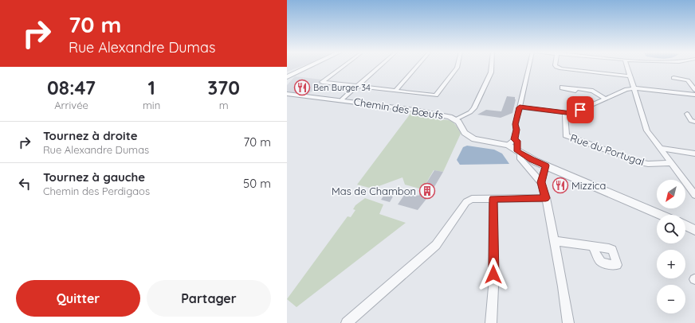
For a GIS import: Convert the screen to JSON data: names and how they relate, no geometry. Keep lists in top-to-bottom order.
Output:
{
  "streets": {
    "street": ["Chemin des Bœufs", "Rue du Portugal"]
  },
  "places": {
    "restaurant": ["Ben Burger 34", "Mizzica"],
    "building": ["Mas de Chambon"]
  },
  "north": "bottom left",
  "page": {
    "turn": ["70 m", "Rue Alexandre Dumas"],
    "eta": [
      "08:47",
      "Arrivée",
      "1",
      "min",
      "370",
      "m"
    ],
    "list": [
      {
        "name": "Tournez à droite",
        "note": "Rue Alexandre Dumas",
        "value": "70 m"
      },
      {
        "name": "Tournez à gauche",
        "note": "Chemin des Perdigaos",
        "value": "50 m"
      }
    ],
    "map_buttons": ["+", "−"],
    "buttons": ["Quitter", "Partager"]
  }
}
